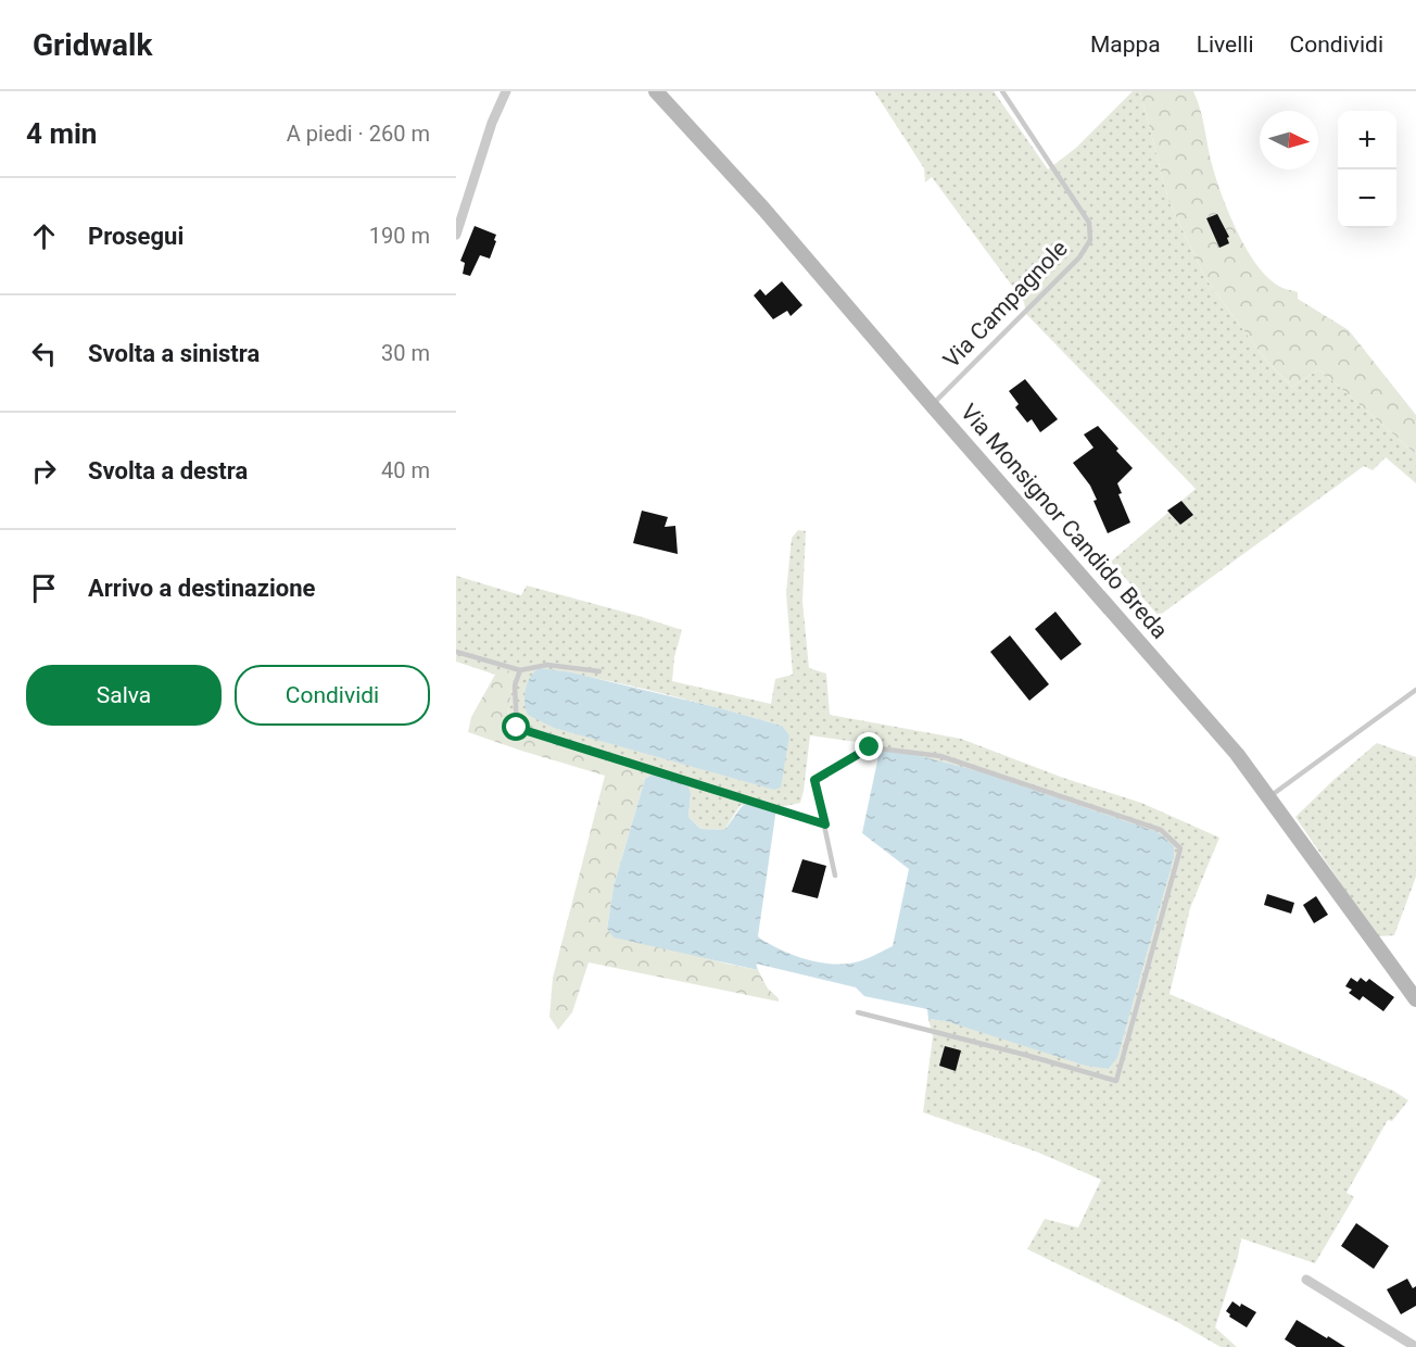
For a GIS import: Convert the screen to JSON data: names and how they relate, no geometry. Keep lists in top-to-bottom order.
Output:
{
  "streets": {
    "main road": ["Via Monsignor Candido Breda"],
    "lane": ["Via Campagnole"]
  },
  "crossings": [
    ["Via Campagnole", "Via Monsignor Candido Breda"]
  ],
  "north": "right",
  "page": {
    "header": "Gridwalk",
    "nav": ["Mappa", "Livelli", "Condividi"],
    "heading": ["4 min", "A piedi · 260 m"],
    "map_buttons": ["+", "−"],
    "list": [
      ["Prosegui", "190 m"],
      ["Svolta a sinistra", "30 m"],
      ["Svolta a destra", "40 m"],
      "Arrivo a destinazione"
    ],
    "buttons": ["Salva", "Condividi"]
  }
}
